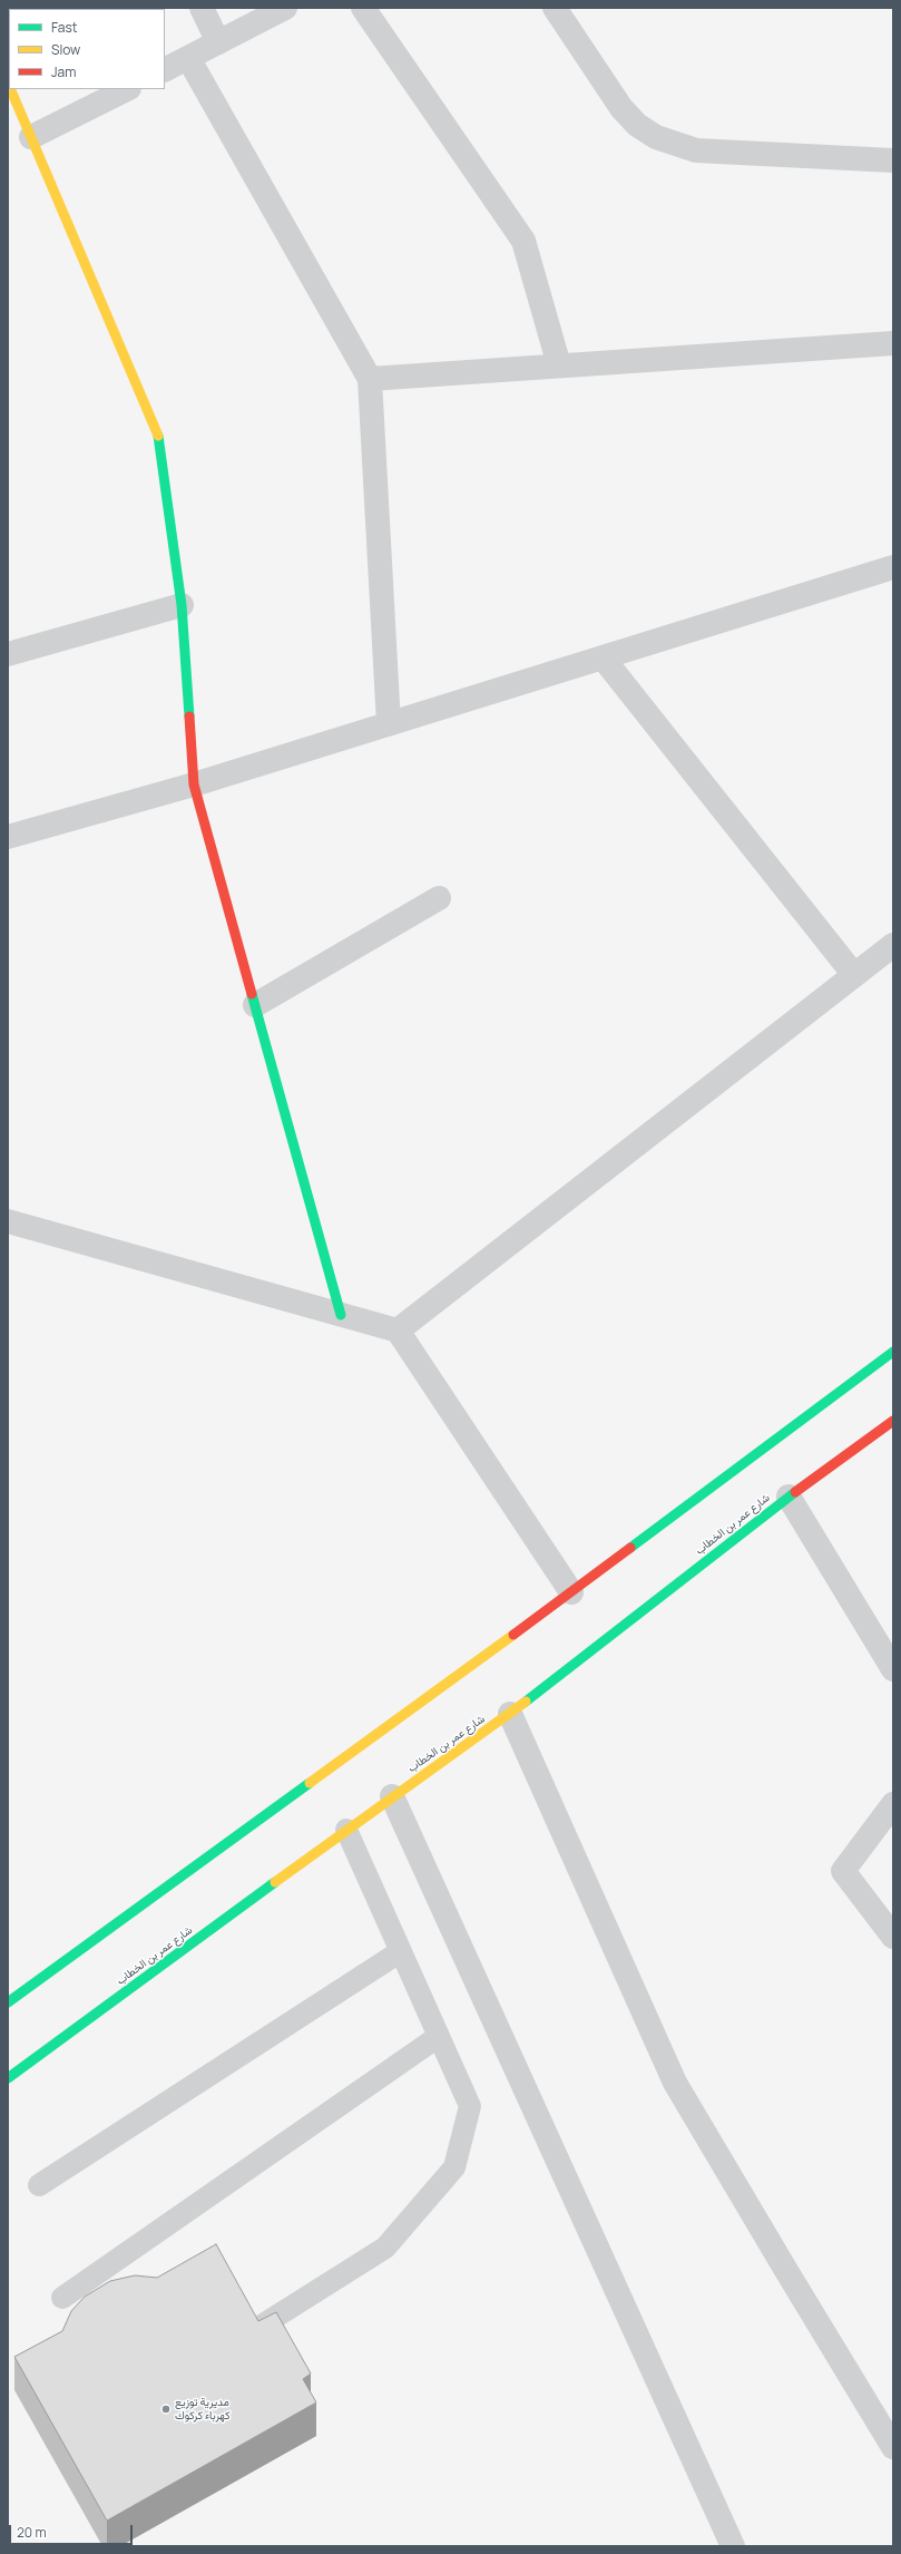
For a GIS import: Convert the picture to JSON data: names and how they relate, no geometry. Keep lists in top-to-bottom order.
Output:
{
  "streets": {
    "main road": ["شارع عمر بن الخطاب"]
  },
  "places": ["مديرية توزيع كهرباء كركوك"],
  "legend": ["Fast", "Slow", "Jam"],
  "scale_bar": "20 m"
}
